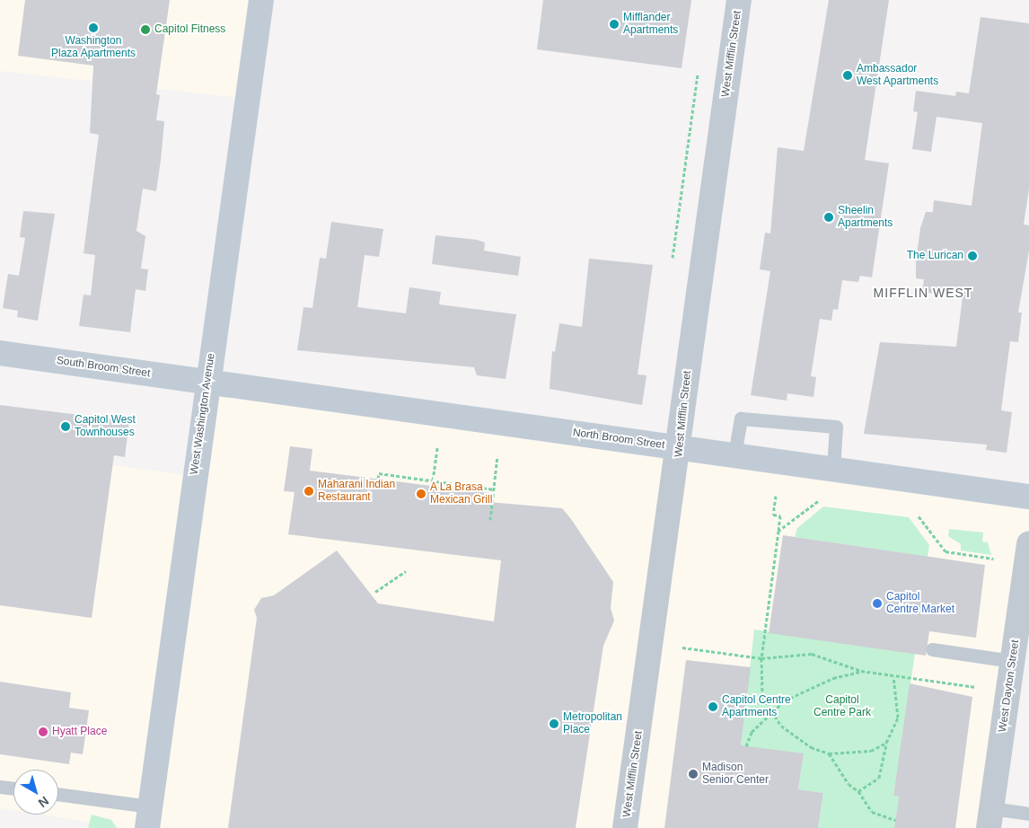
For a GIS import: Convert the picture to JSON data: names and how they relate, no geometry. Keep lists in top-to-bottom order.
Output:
{
  "streets": {
    "street": [
      "West Mifflin Street",
      "South Broom Street",
      "West Washington Avenue",
      "North Broom Street",
      "West Dayton Street"
    ]
  },
  "crossings": [
    ["West Mifflin Street", "North Broom Street"],
    ["South Broom Street", "West Washington Avenue"],
    ["South Broom Street", "North Broom Street"],
    ["West Washington Avenue", "North Broom Street"]
  ],
  "districts": ["MIFFLIN WEST"],
  "parks": ["Capitol Centre Park"],
  "places": [
    "Mifflander Apartments",
    "Washington Plaza Apartments",
    "Capitol Fitness",
    "Ambassador West Apartments",
    "Sheelin Apartments",
    "The Lurican",
    "Capitol West Townhouses",
    "Maharani Indian Restaurant",
    "A La Brasa Mexican Grill",
    "Capitol Centre Market",
    "Capitol Centre Apartments",
    "Metropolitan Place",
    "Hyatt Place",
    "Madison Senior Center"
  ],
  "north": "bottom right"
}
